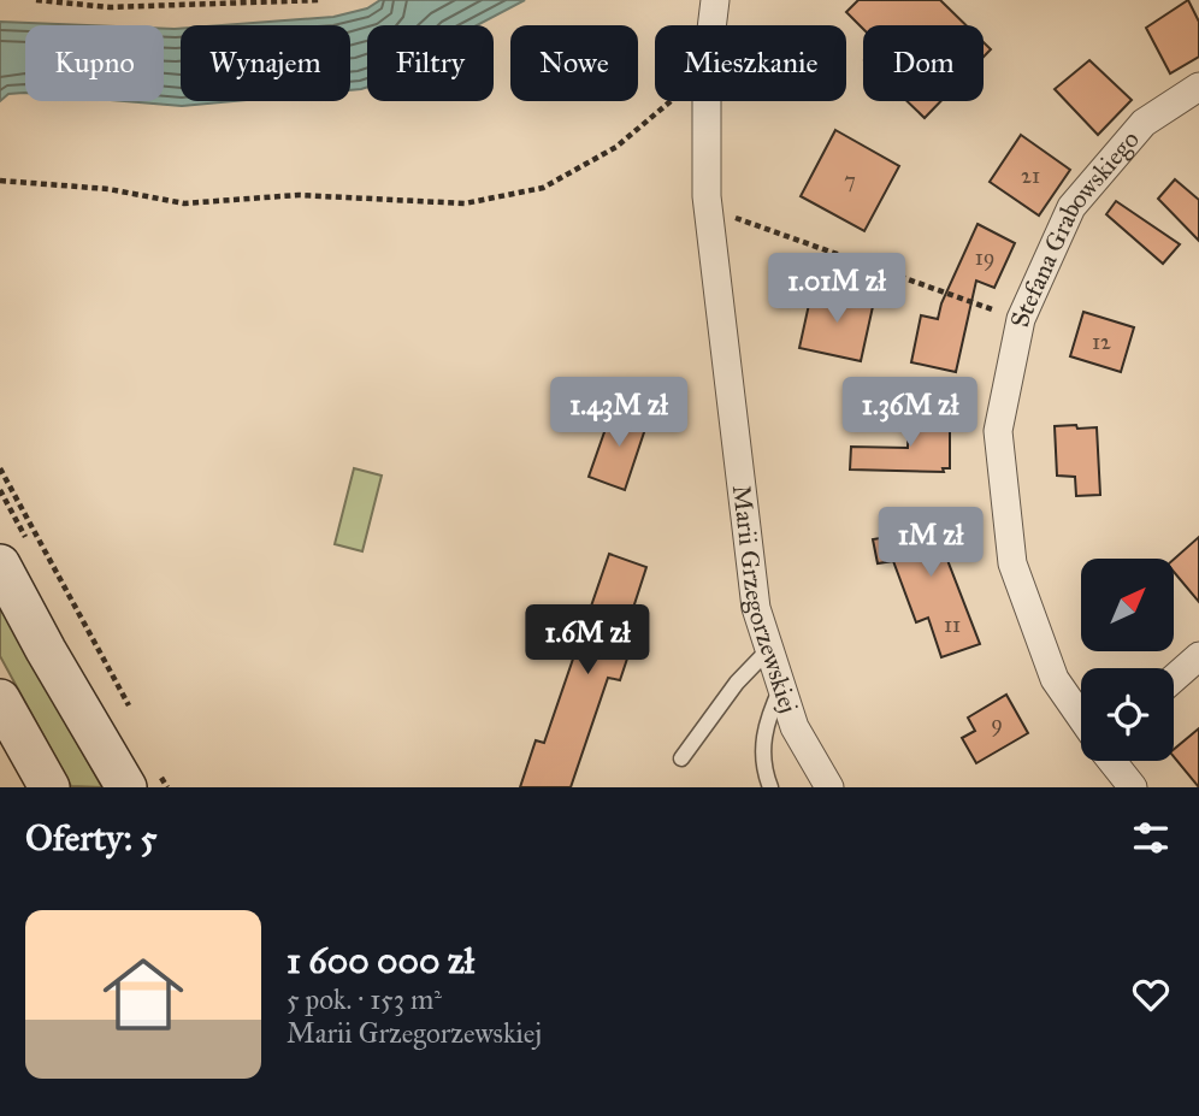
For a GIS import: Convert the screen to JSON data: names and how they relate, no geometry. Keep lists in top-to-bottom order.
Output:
{
  "streets": {
    "street": ["Stefana Grabowskiego", "Marii Grzegorzewskiej"]
  },
  "house_numbers": [
    "21",
    "7",
    "19",
    "12",
    "11",
    "9"
  ],
  "north": "top right",
  "page": {
    "chip": [
      "Kupno",
      "Wynajem",
      "Filtry",
      "Nowe",
      "Mieszkanie",
      "Dom"
    ],
    "price": [
      "1.01M zł",
      "1.43M zł",
      "1.36M zł",
      "1M zł",
      "1.6M zł"
    ],
    "heading": "Oferty: 5",
    "list": [
      {
        "name": "1 600 000 zł",
        "note": "5 pok. · 153 m² · Marii Grzegorzewskiej"
      }
    ]
  }
}
